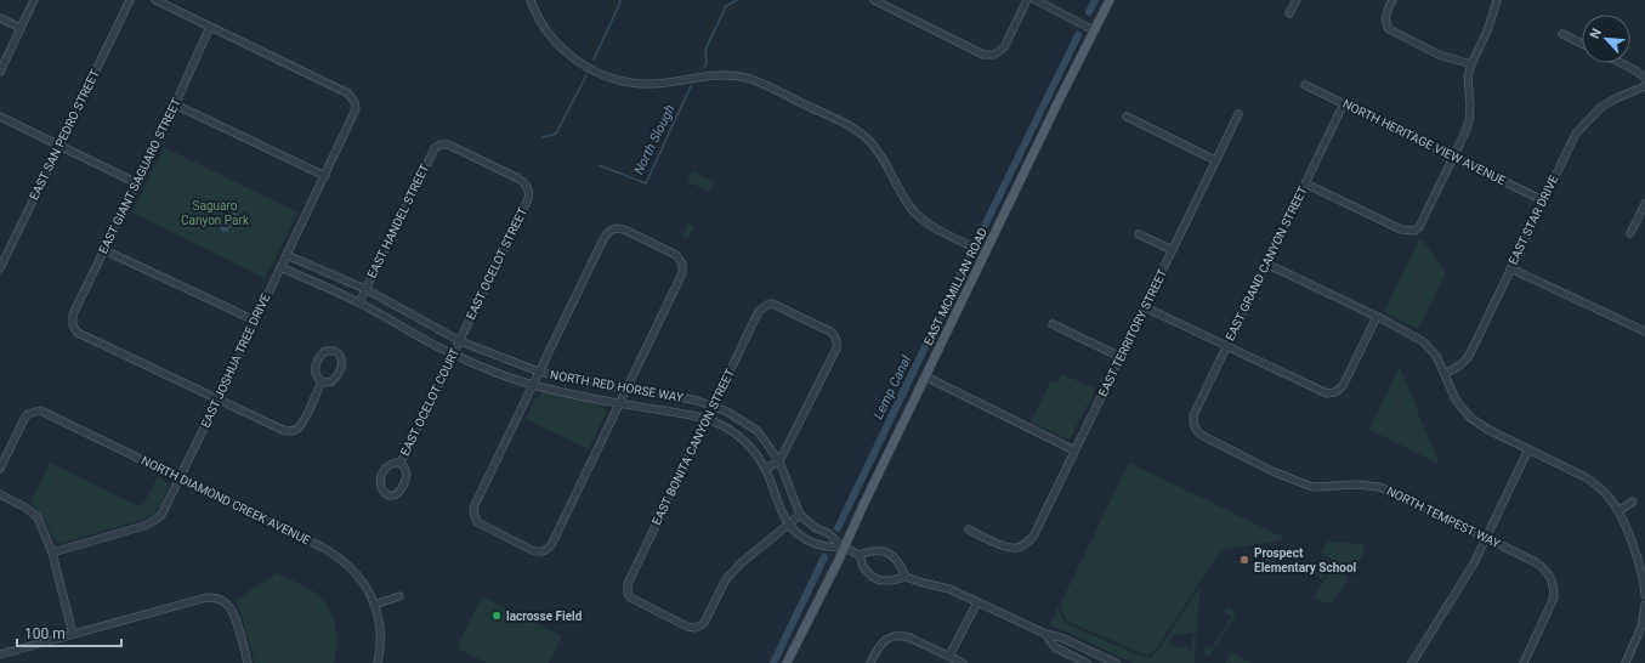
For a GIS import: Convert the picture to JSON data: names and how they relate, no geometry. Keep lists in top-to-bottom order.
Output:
{
  "streets": {
    "main road": ["EAST MCMILLAN ROAD"],
    "street": [
      "EAST SAN PEDRO STREET",
      "NORTH HERITAGE VIEW AVENUE",
      "EAST GIANT SAGUARO STREET",
      "EAST STAR DRIVE",
      "EAST HANDEL STREET",
      "EAST OCELOT STREET",
      "EAST GRAND CANYON STREET",
      "EAST TERRITORY STREET",
      "EAST JOSHUA TREE DRIVE",
      "NORTH RED HORSE WAY",
      "EAST OCELOT COURT",
      "EAST BONITA CANYON STREET",
      "NORTH DIAMOND CREEK AVENUE",
      "NORTH TEMPEST WAY"
    ]
  },
  "crossings": [
    ["NORTH HERITAGE VIEW AVENUE", "EAST STAR DRIVE"],
    ["NORTH HERITAGE VIEW AVENUE", "EAST GRAND CANYON STREET"],
    ["EAST GIANT SAGUARO STREET", "EAST JOSHUA TREE DRIVE"],
    ["EAST HANDEL STREET", "EAST OCELOT STREET"],
    ["EAST HANDEL STREET", "NORTH RED HORSE WAY"],
    ["EAST OCELOT STREET", "NORTH RED HORSE WAY"],
    ["EAST OCELOT STREET", "EAST OCELOT COURT"],
    ["EAST GRAND CANYON STREET", "NORTH TEMPEST WAY"],
    ["EAST MCMILLAN ROAD", "NORTH RED HORSE WAY"],
    ["EAST JOSHUA TREE DRIVE", "NORTH RED HORSE WAY"],
    ["EAST JOSHUA TREE DRIVE", "NORTH DIAMOND CREEK AVENUE"],
    ["NORTH RED HORSE WAY", "EAST OCELOT COURT"],
    ["NORTH RED HORSE WAY", "EAST BONITA CANYON STREET"]
  ],
  "water": ["North Slough", "Lemp Canal"],
  "parks": ["Saguaro Canyon Park"],
  "places": ["Prospect Elementary School", "lacrosse Field"],
  "scale_bar": "100 m",
  "north": "top left"
}
